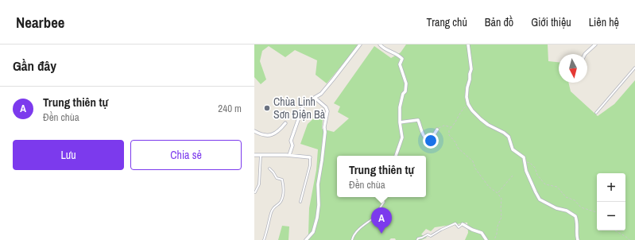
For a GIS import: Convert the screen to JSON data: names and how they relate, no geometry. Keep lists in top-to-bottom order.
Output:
{
  "places": ["Chùa Linh Sơn Điện Bà"],
  "north": "bottom",
  "page": {
    "header": "Nearbee",
    "nav": [
      "Trang chủ",
      "Bản đồ",
      "Giới thiệu",
      "Liên hệ"
    ],
    "heading": "Gần đây",
    "list": [
      {
        "mark": "A",
        "name": "Trung thiên tự",
        "note": "Đền chùa",
        "value": "240 m"
      }
    ],
    "buttons": ["Lưu", "Chia sẻ"],
    "popup": ["Trung thiên tự", "Đền chùa"],
    "map_buttons": ["+", "−"],
    "pins": "A"
  }
}
